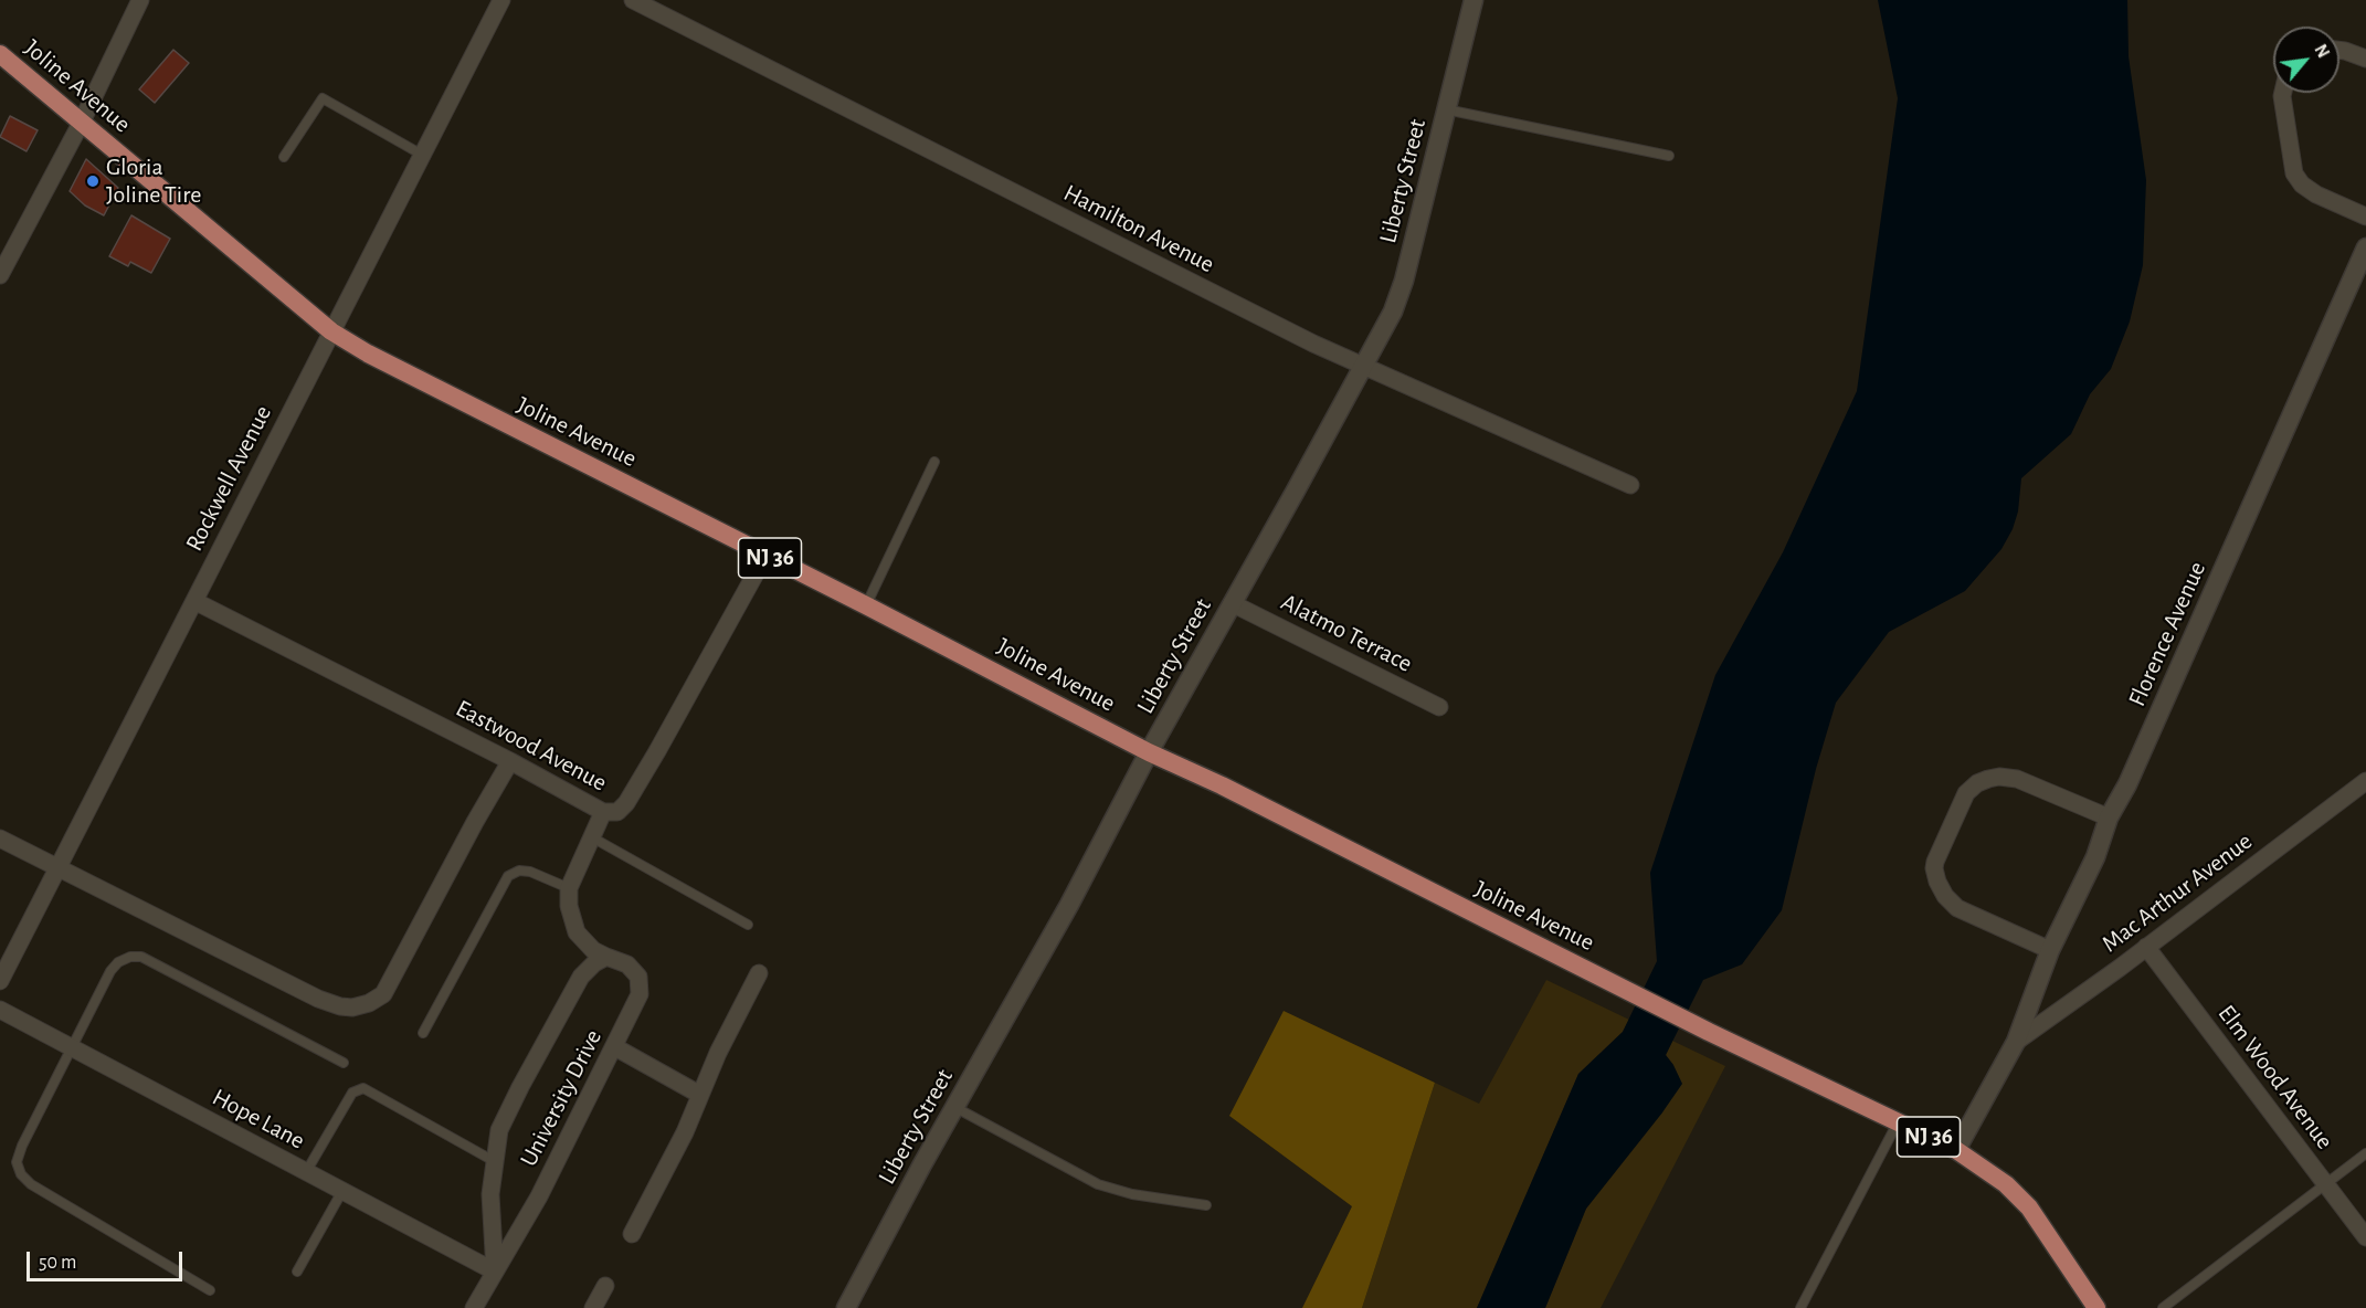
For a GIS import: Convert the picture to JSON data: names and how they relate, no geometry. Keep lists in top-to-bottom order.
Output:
{
  "streets": {
    "main road": ["Joline Avenue", "NJ 36"],
    "street": [
      "Liberty Street",
      "Hamilton Avenue",
      "Rockwell Avenue",
      "Alatmo Terrace",
      "Florence Avenue",
      "Eastwood Avenue",
      "Mac Arthur Avenue",
      "Elm Wood Avenue",
      "University Drive",
      "Hope Lane"
    ]
  },
  "crossings": [
    ["Joline Avenue", "Liberty Street"],
    ["Joline Avenue", "Rockwell Avenue"],
    ["Joline Avenue", "Florence Avenue"],
    ["Joline Avenue", "Eastwood Avenue"],
    ["Liberty Street", "Hamilton Avenue"],
    ["Liberty Street", "Alatmo Terrace"],
    ["Rockwell Avenue", "Eastwood Avenue"],
    ["Florence Avenue", "Mac Arthur Avenue"],
    ["Mac Arthur Avenue", "Elm Wood Avenue"],
    ["University Drive", "Hope Lane"]
  ],
  "places": ["Gloria Joline Tire"],
  "scale_bar": "50 m",
  "north": "top right"
}
